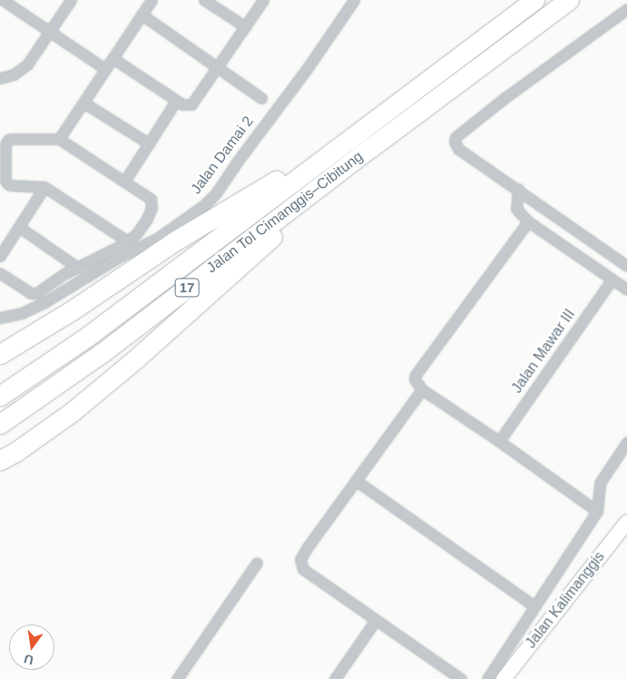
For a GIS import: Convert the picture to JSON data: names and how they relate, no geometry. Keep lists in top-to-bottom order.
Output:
{
  "streets": {
    "highway": ["Jalan Tol Cimanggis–Cibitung", "17"],
    "main road": ["Jalan Kalimanggis"],
    "street": ["Jalan Damai 2", "Jalan Mawar III"]
  },
  "north": "bottom"
}
